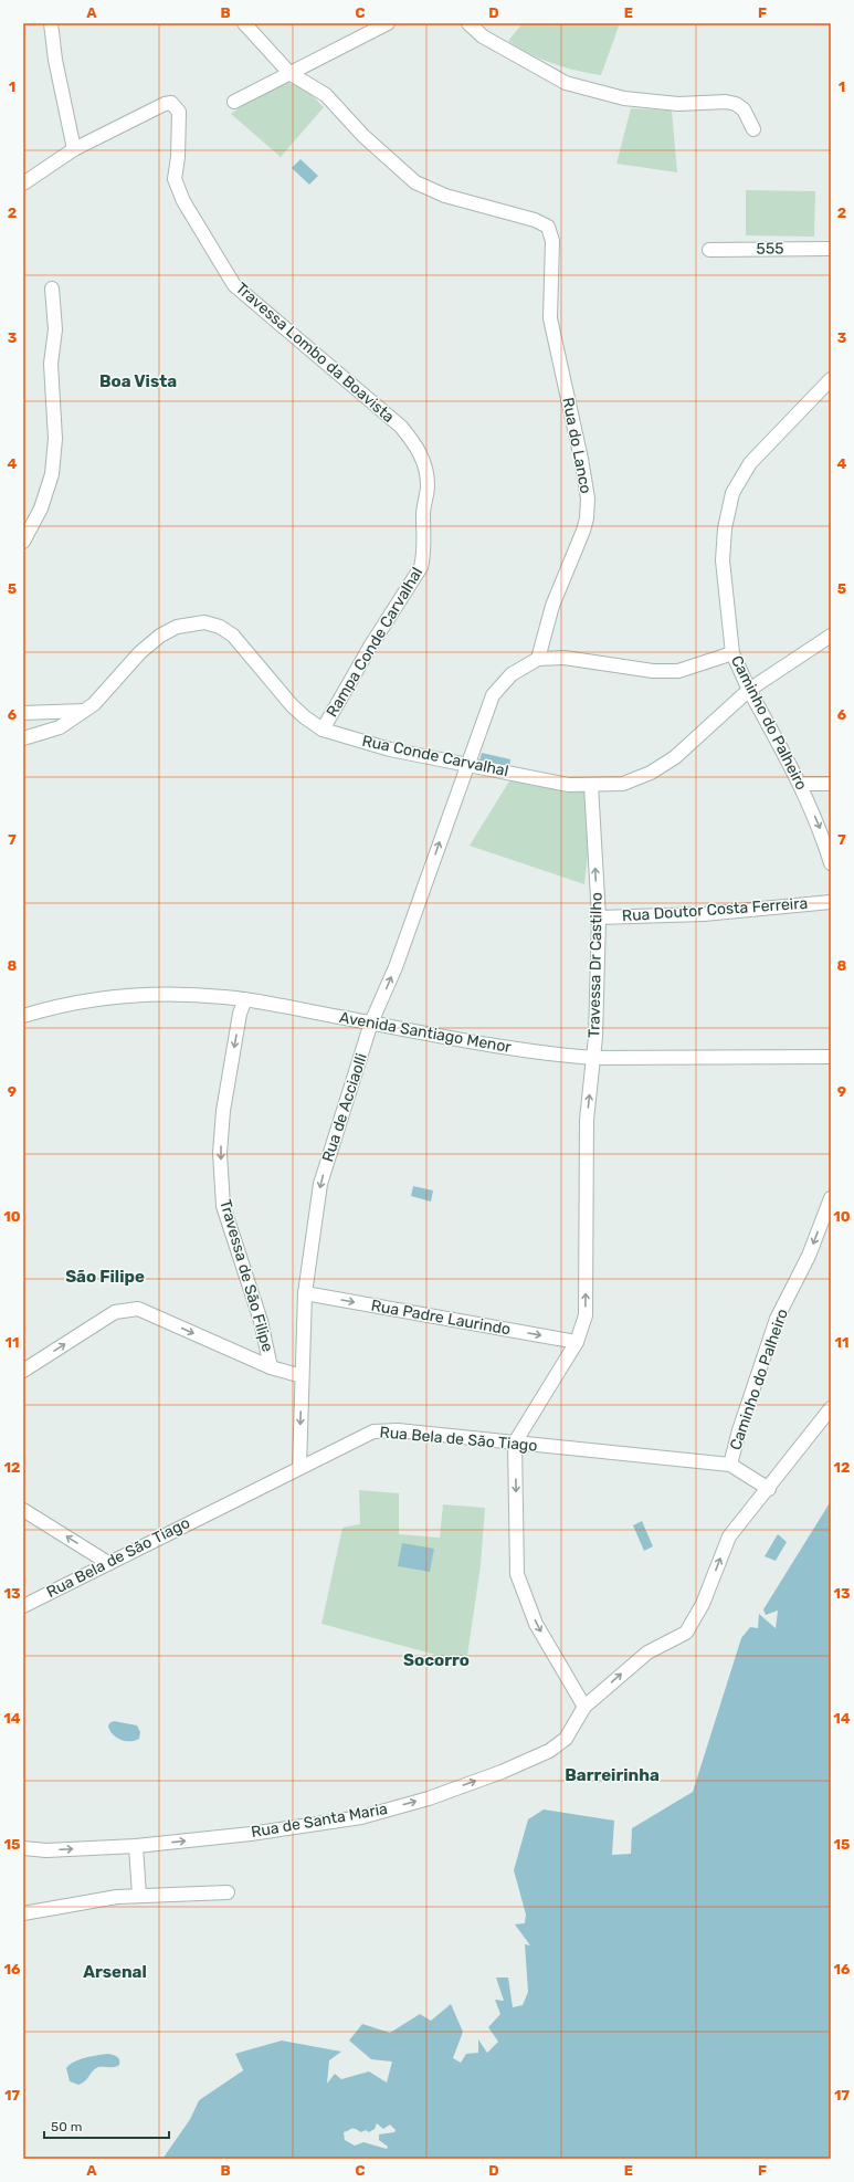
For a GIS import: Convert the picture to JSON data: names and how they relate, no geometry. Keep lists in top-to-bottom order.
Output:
{
  "streets": {
    "street": [
      "555",
      "Travessa Lombo da Boavista",
      "Rua do Lanco",
      "Rampa Conde Carvalhal",
      "Caminho do Palheiro",
      "Rua Conde Carvalhal",
      "Rua Doutor Costa Ferreira",
      "Travessa Dr Castilho",
      "Avenida Santiago Menor",
      "Rua de Acciaolli",
      "Travessa de São Filipe",
      "Rua Padre Laurindo",
      "Rua Bela de São Tiago",
      "Rua de Santa Maria"
    ]
  },
  "crossings": [
    ["Travessa Lombo da Boavista", "Rampa Conde Carvalhal"],
    ["Rua do Lanco", "Rua de Acciaolli"],
    ["Rampa Conde Carvalhal", "Rua Conde Carvalhal"],
    ["Caminho do Palheiro", "Rua Conde Carvalhal"],
    ["Caminho do Palheiro", "Rua Bela de São Tiago"],
    ["Rua Conde Carvalhal", "Travessa Dr Castilho"],
    ["Rua Conde Carvalhal", "Rua de Acciaolli"],
    ["Rua Doutor Costa Ferreira", "Travessa Dr Castilho"],
    ["Travessa Dr Castilho", "Avenida Santiago Menor"],
    ["Travessa Dr Castilho", "Rua Padre Laurindo"],
    ["Travessa Dr Castilho", "Rua Bela de São Tiago"],
    ["Avenida Santiago Menor", "Rua de Acciaolli"],
    ["Avenida Santiago Menor", "Travessa de São Filipe"],
    ["Rua de Acciaolli", "Rua Padre Laurindo"],
    ["Rua de Acciaolli", "Rua Bela de São Tiago"],
    ["Rua Bela de São Tiago", "Rua de Santa Maria"]
  ],
  "one_way": [
    "Caminho do Palheiro",
    "Travessa Dr Castilho",
    "Travessa de São Filipe",
    "Rua Padre Laurindo",
    "Rua de Santa Maria"
  ],
  "districts": [
    "Boa Vista",
    "São Filipe",
    "Socorro",
    "Barreirinha",
    "Arsenal"
  ],
  "scale_bar": "50 m",
  "grid": {
    "columns": [
      "A",
      "B",
      "C",
      "D",
      "E",
      "F"
    ],
    "rows": [
      "1",
      "2",
      "3",
      "4",
      "5",
      "6",
      "7",
      "8",
      "9",
      "10",
      "11",
      "12",
      "13",
      "14",
      "15",
      "16",
      "17"
    ]
  }
}
